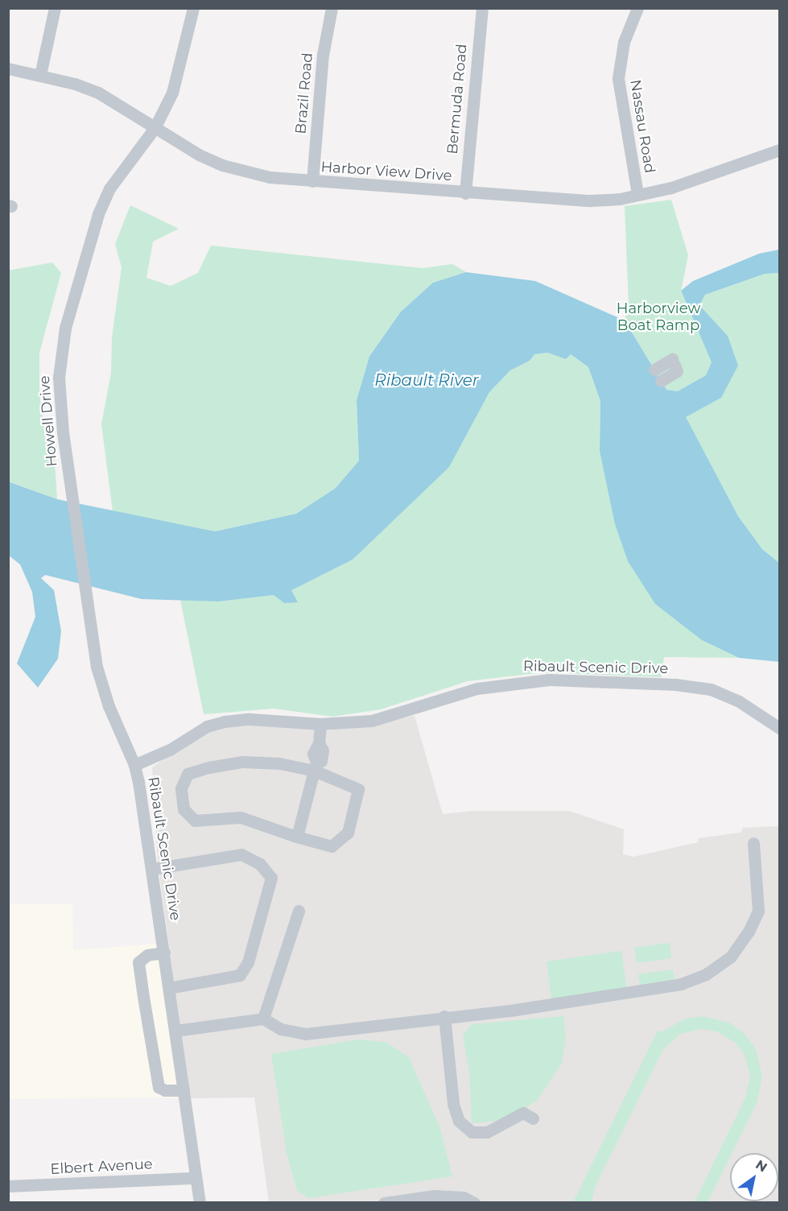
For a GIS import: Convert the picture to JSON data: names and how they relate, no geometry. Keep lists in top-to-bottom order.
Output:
{
  "streets": {
    "street": [
      "Brazil Road",
      "Bermuda Road",
      "Nassau Road",
      "Harbor View Drive",
      "Howell Drive",
      "Ribault Scenic Drive",
      "Elbert Avenue"
    ]
  },
  "crossings": [
    ["Brazil Road", "Harbor View Drive"],
    ["Bermuda Road", "Harbor View Drive"],
    ["Nassau Road", "Harbor View Drive"],
    ["Harbor View Drive", "Howell Drive"],
    ["Howell Drive", "Ribault Scenic Drive"],
    ["Ribault Scenic Drive", "Elbert Avenue"]
  ],
  "water": ["Ribault River"],
  "parks": ["Harborview Boat Ramp"],
  "north": "top right"
}
